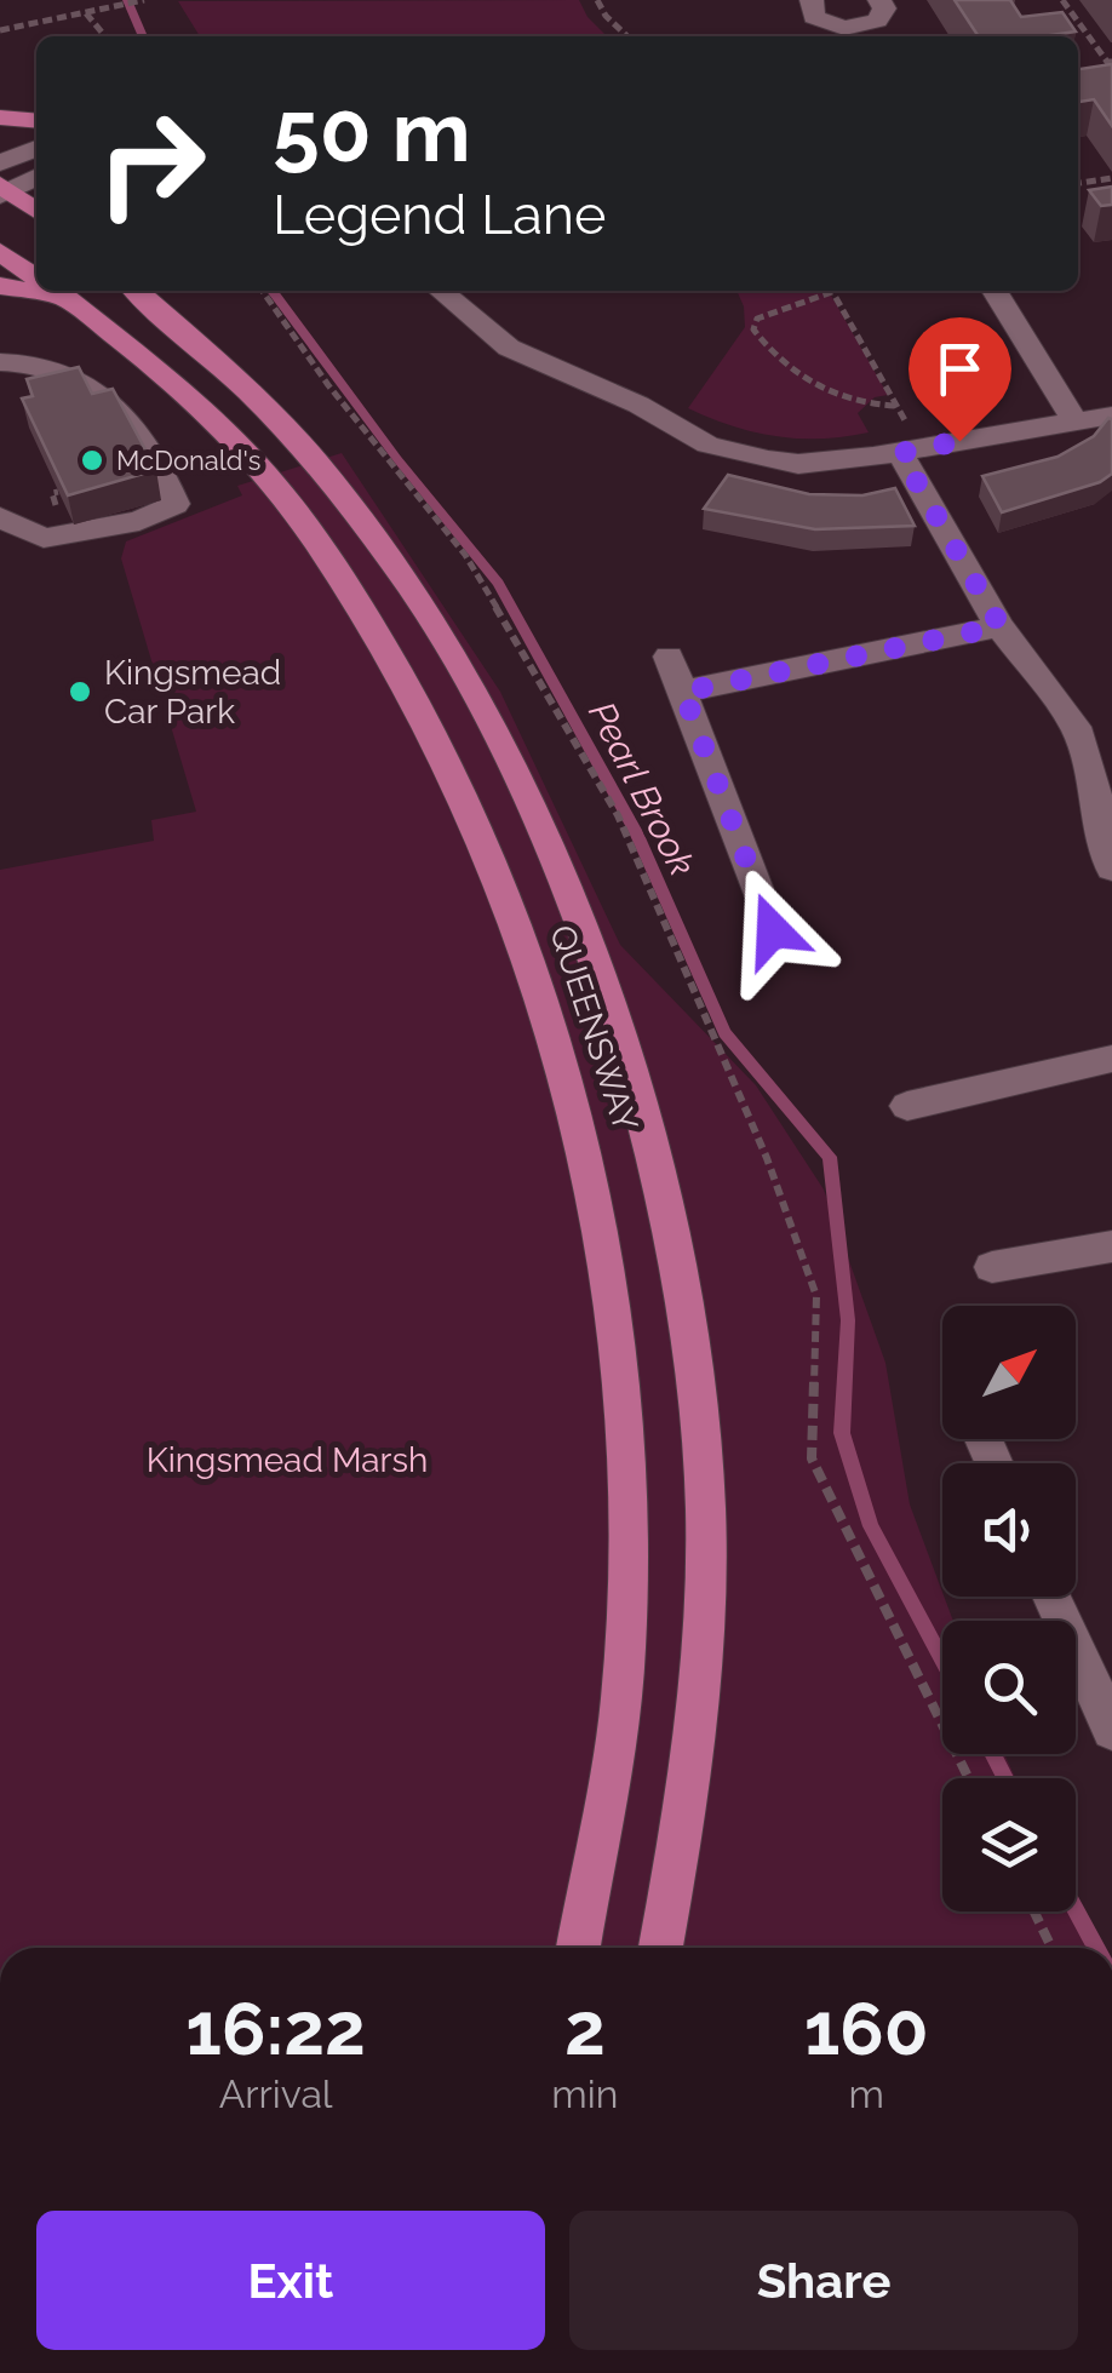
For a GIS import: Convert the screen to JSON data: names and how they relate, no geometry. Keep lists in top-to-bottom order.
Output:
{
  "streets": {
    "highway": ["QUEENSWAY"]
  },
  "water": ["Pearl Brook"],
  "parks": ["Kingsmead Marsh"],
  "places": ["McDonald's", "Kingsmead Car Park"],
  "north": "top right",
  "page": {
    "turn": ["50 m", "Legend Lane"],
    "eta": [
      "16:22",
      "Arrival",
      "2",
      "min",
      "160",
      "m"
    ],
    "buttons": ["Exit", "Share"]
  }
}
